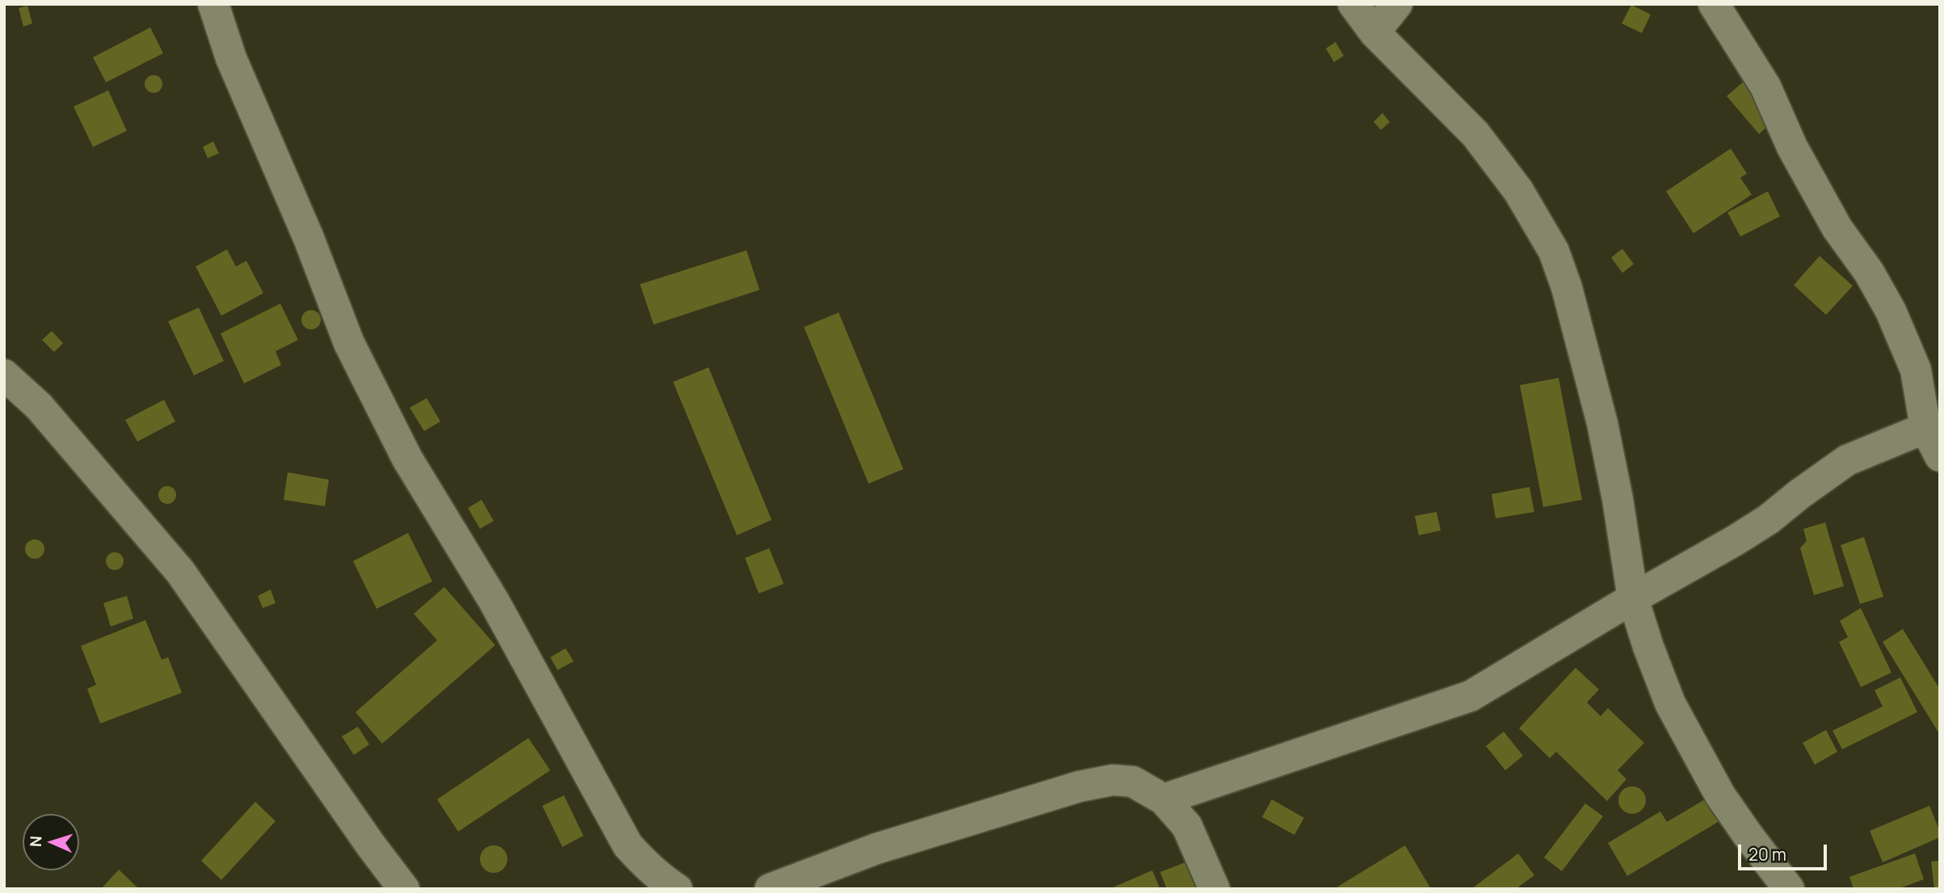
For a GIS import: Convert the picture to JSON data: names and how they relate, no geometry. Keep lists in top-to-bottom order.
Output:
{
  "scale_bar": "20 m",
  "north": "left"
}
